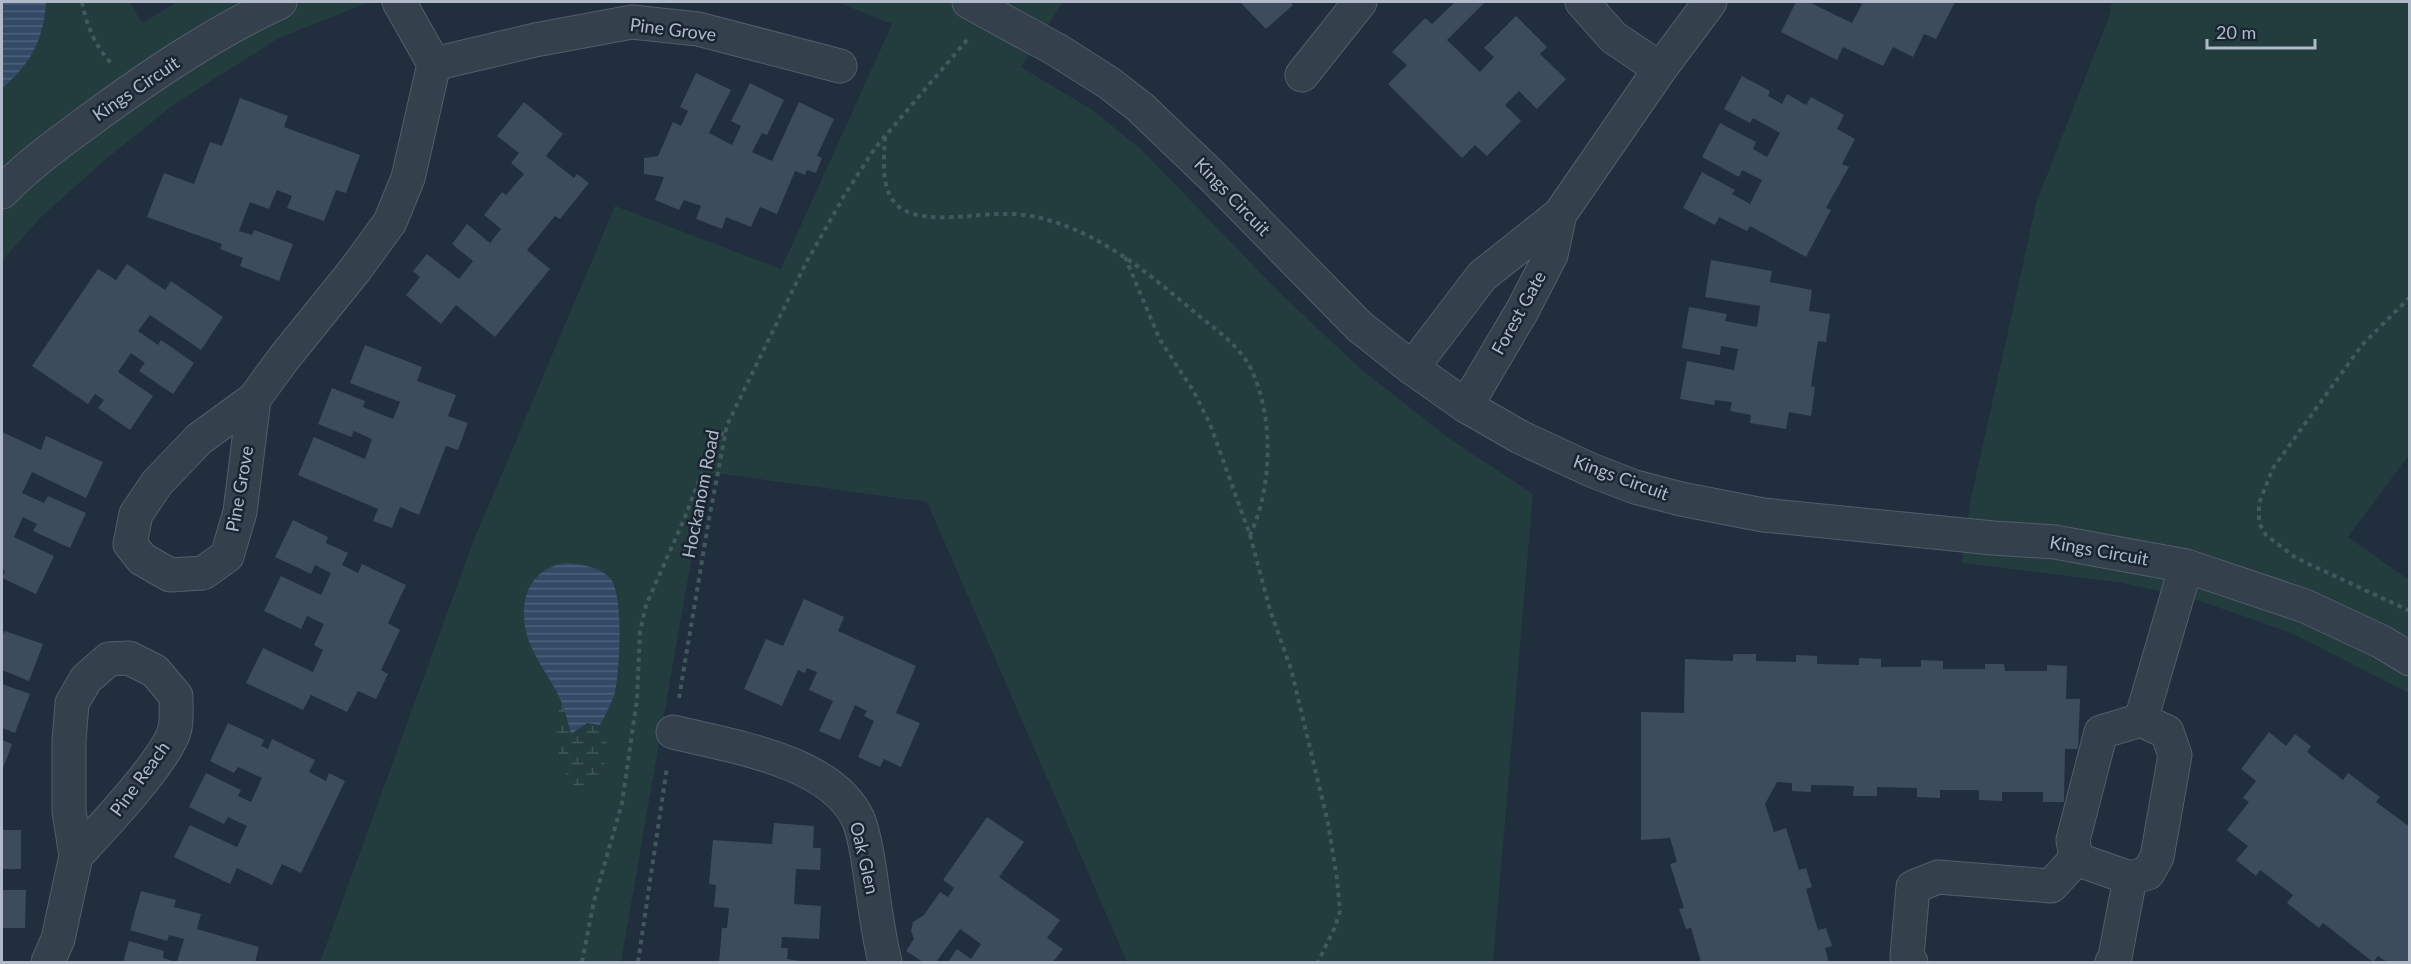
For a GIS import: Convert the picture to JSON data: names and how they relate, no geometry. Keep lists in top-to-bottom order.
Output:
{
  "streets": {
    "street": [
      "Pine Grove",
      "Kings Circuit",
      "Forest Gate",
      "Pine Reach",
      "Oak Glen"
    ],
    "path": ["Hockanom Road"]
  },
  "crossings": [
    ["Kings Circuit", "Forest Gate"],
    ["Kings Circuit", "Hockanom Road"],
    ["Hockanom Road", "Oak Glen"]
  ],
  "scale_bar": "20 m"
}
